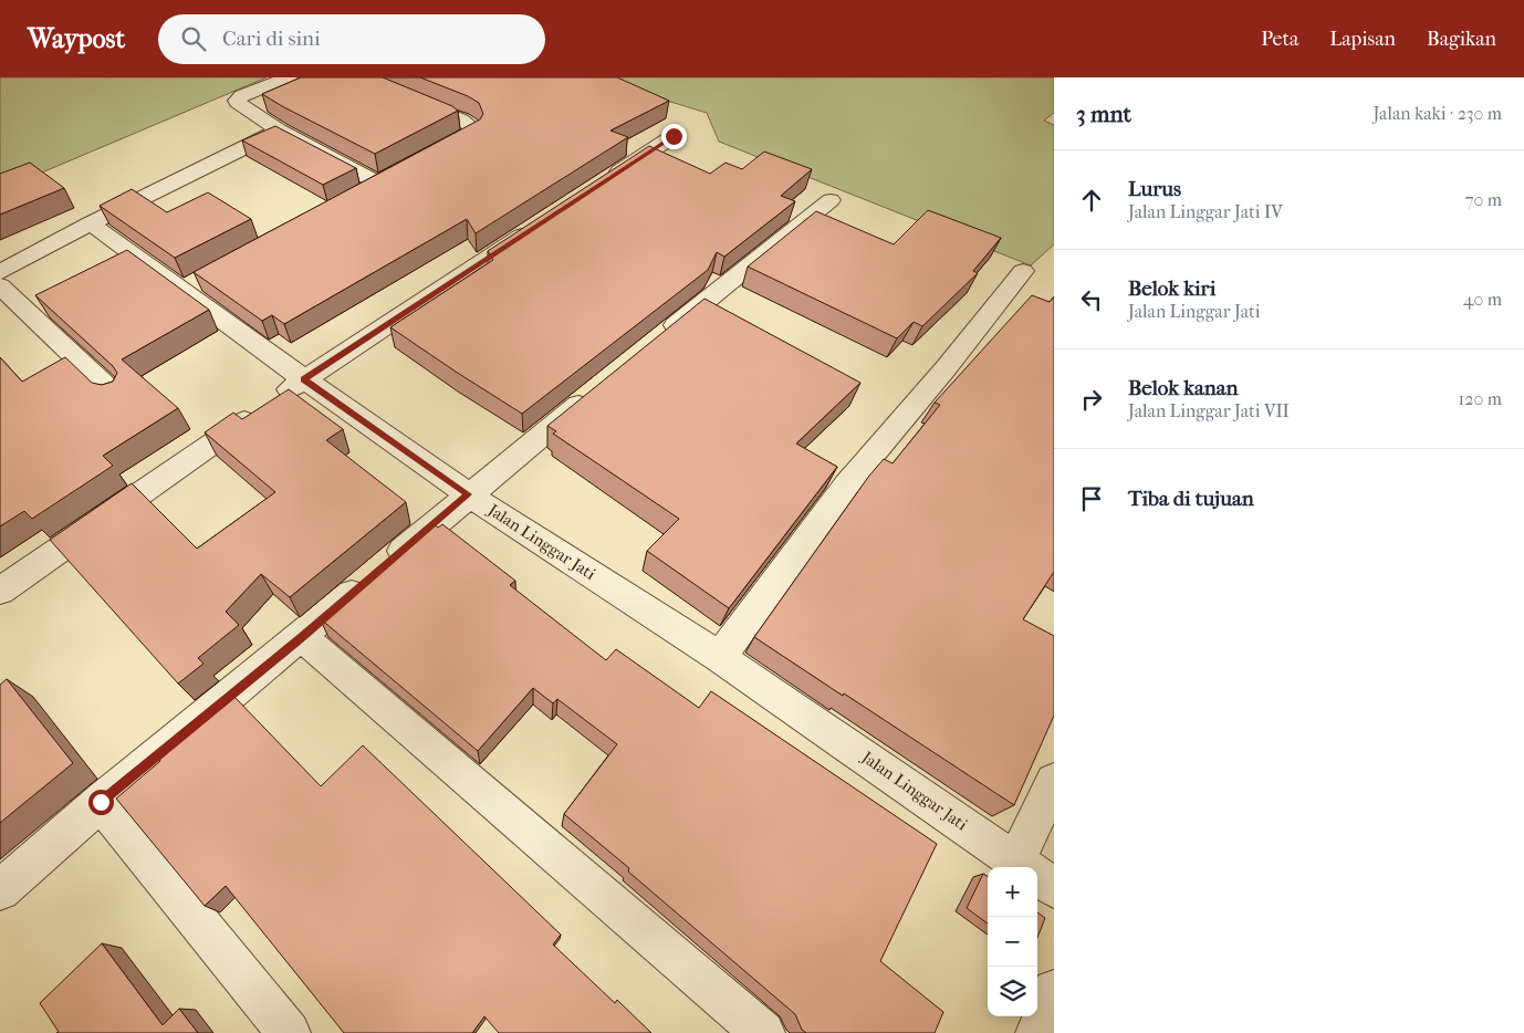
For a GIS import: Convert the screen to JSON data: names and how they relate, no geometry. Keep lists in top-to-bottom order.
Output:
{
  "streets": {
    "street": ["Jalan Linggar Jati"]
  },
  "page": {
    "header": "Waypost",
    "search": "Cari di sini",
    "nav": ["Peta", "Lapisan", "Bagikan"],
    "heading": ["3 mnt", "Jalan kaki · 230 m"],
    "list": [
      ["Lurus", "Jalan Linggar Jati IV", "70 m"],
      ["Belok kiri", "Jalan Linggar Jati", "40 m"],
      ["Belok kanan", "Jalan Linggar Jati VII", "120 m"],
      "Tiba di tujuan"
    ],
    "map_buttons": ["+", "−"]
  }
}
